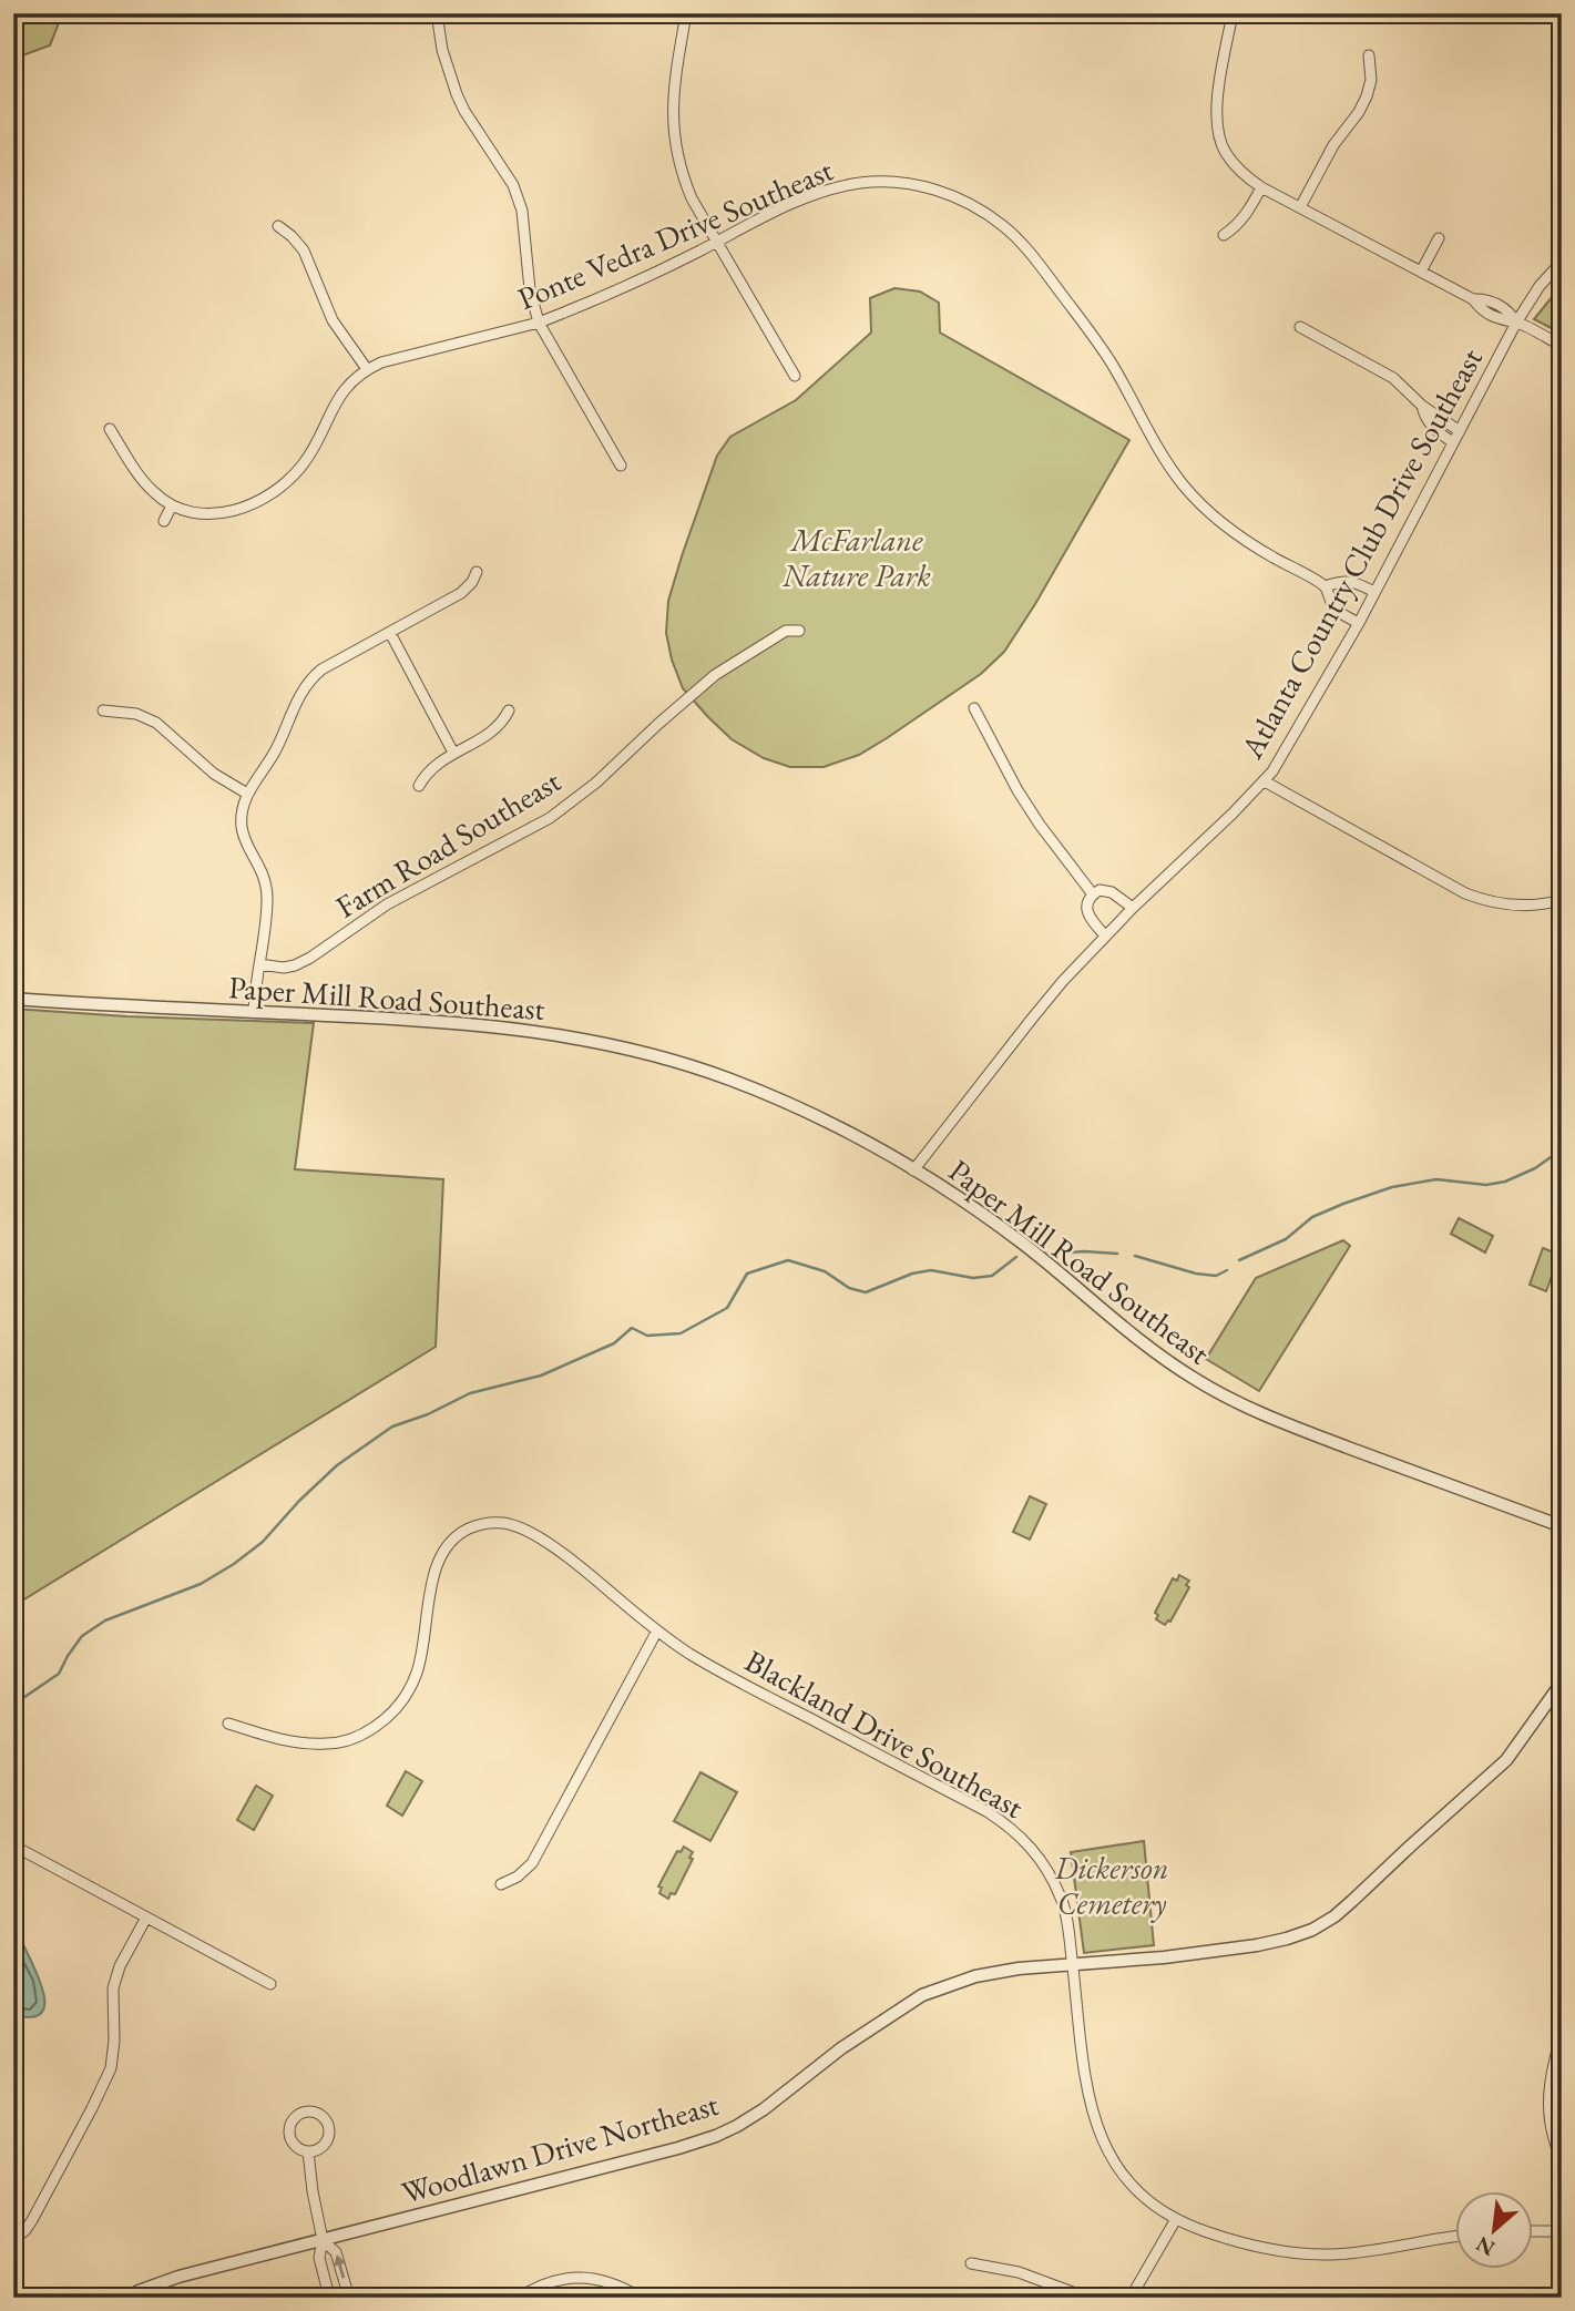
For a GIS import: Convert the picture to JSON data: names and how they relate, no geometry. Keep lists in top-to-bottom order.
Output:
{
  "streets": {
    "street": [
      "Ponte Vedra Drive Southeast",
      "Atlanta Country Club Drive Southeast",
      "Farm Road Southeast",
      "Paper Mill Road Southeast",
      "Blackland Drive Southeast",
      "Woodlawn Drive Northeast"
    ]
  },
  "crossings": [
    ["Ponte Vedra Drive Southeast", "Atlanta Country Club Drive Southeast"],
    ["Atlanta Country Club Drive Southeast", "Paper Mill Road Southeast"],
    ["Blackland Drive Southeast", "Woodlawn Drive Northeast"]
  ],
  "parks": ["McFarlane Nature Park", "Dickerson Cemetery"],
  "north": "bottom left"
}
